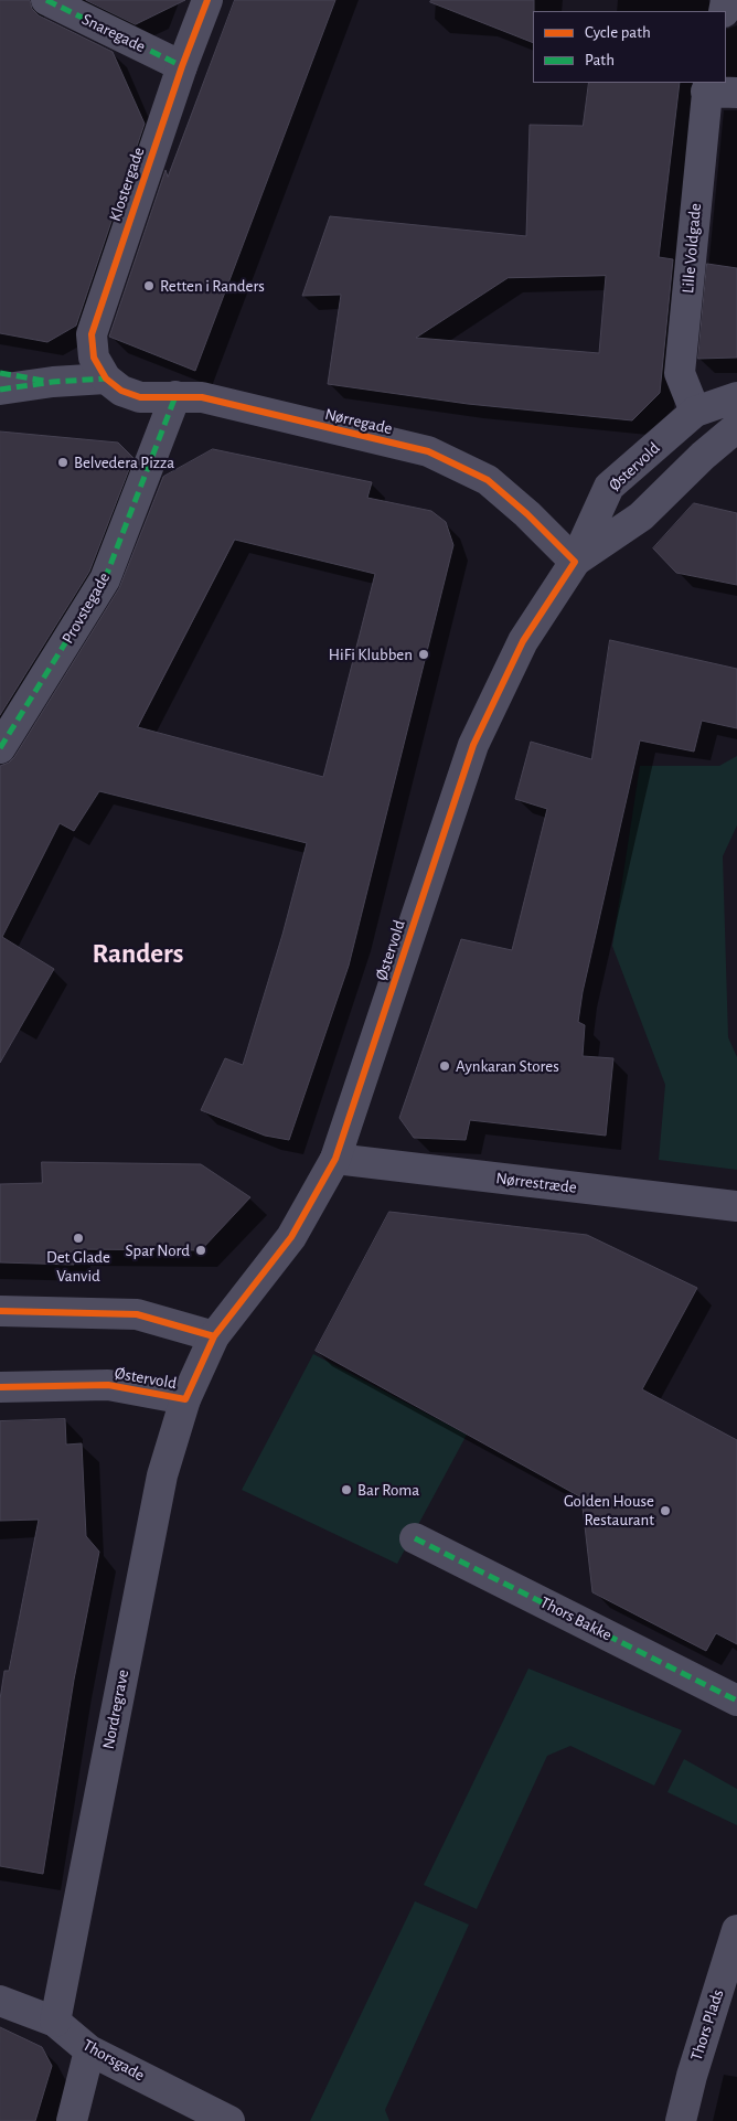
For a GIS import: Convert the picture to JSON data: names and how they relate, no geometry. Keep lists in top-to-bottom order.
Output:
{
  "streets": {
    "street": [
      "Snaregade",
      "Klostergade",
      "Lille Voldgade",
      "Nørregade",
      "Østervold",
      "Provstegade",
      "Nørrestræde",
      "Thors Bakke",
      "Nordregrave",
      "Thors Plads",
      "Thorsgade"
    ]
  },
  "crossings": [
    ["Snaregade", "Klostergade"],
    ["Klostergade", "Nørregade"],
    ["Lille Voldgade", "Østervold"],
    ["Nørregade", "Østervold"],
    ["Nørregade", "Provstegade"],
    ["Østervold", "Nørrestræde"],
    ["Østervold", "Nordregrave"],
    ["Nordregrave", "Thorsgade"]
  ],
  "districts": ["Randers"],
  "places": [
    "Retten i Randers",
    "Belvedera Pizza",
    "HiFi Klubben",
    "Aynkaran Stores",
    "Det Glade Vanvid",
    "Spar Nord",
    "Bar Roma",
    "Golden House Restaurant"
  ],
  "legend": ["Cycle path", "Path"]
}
